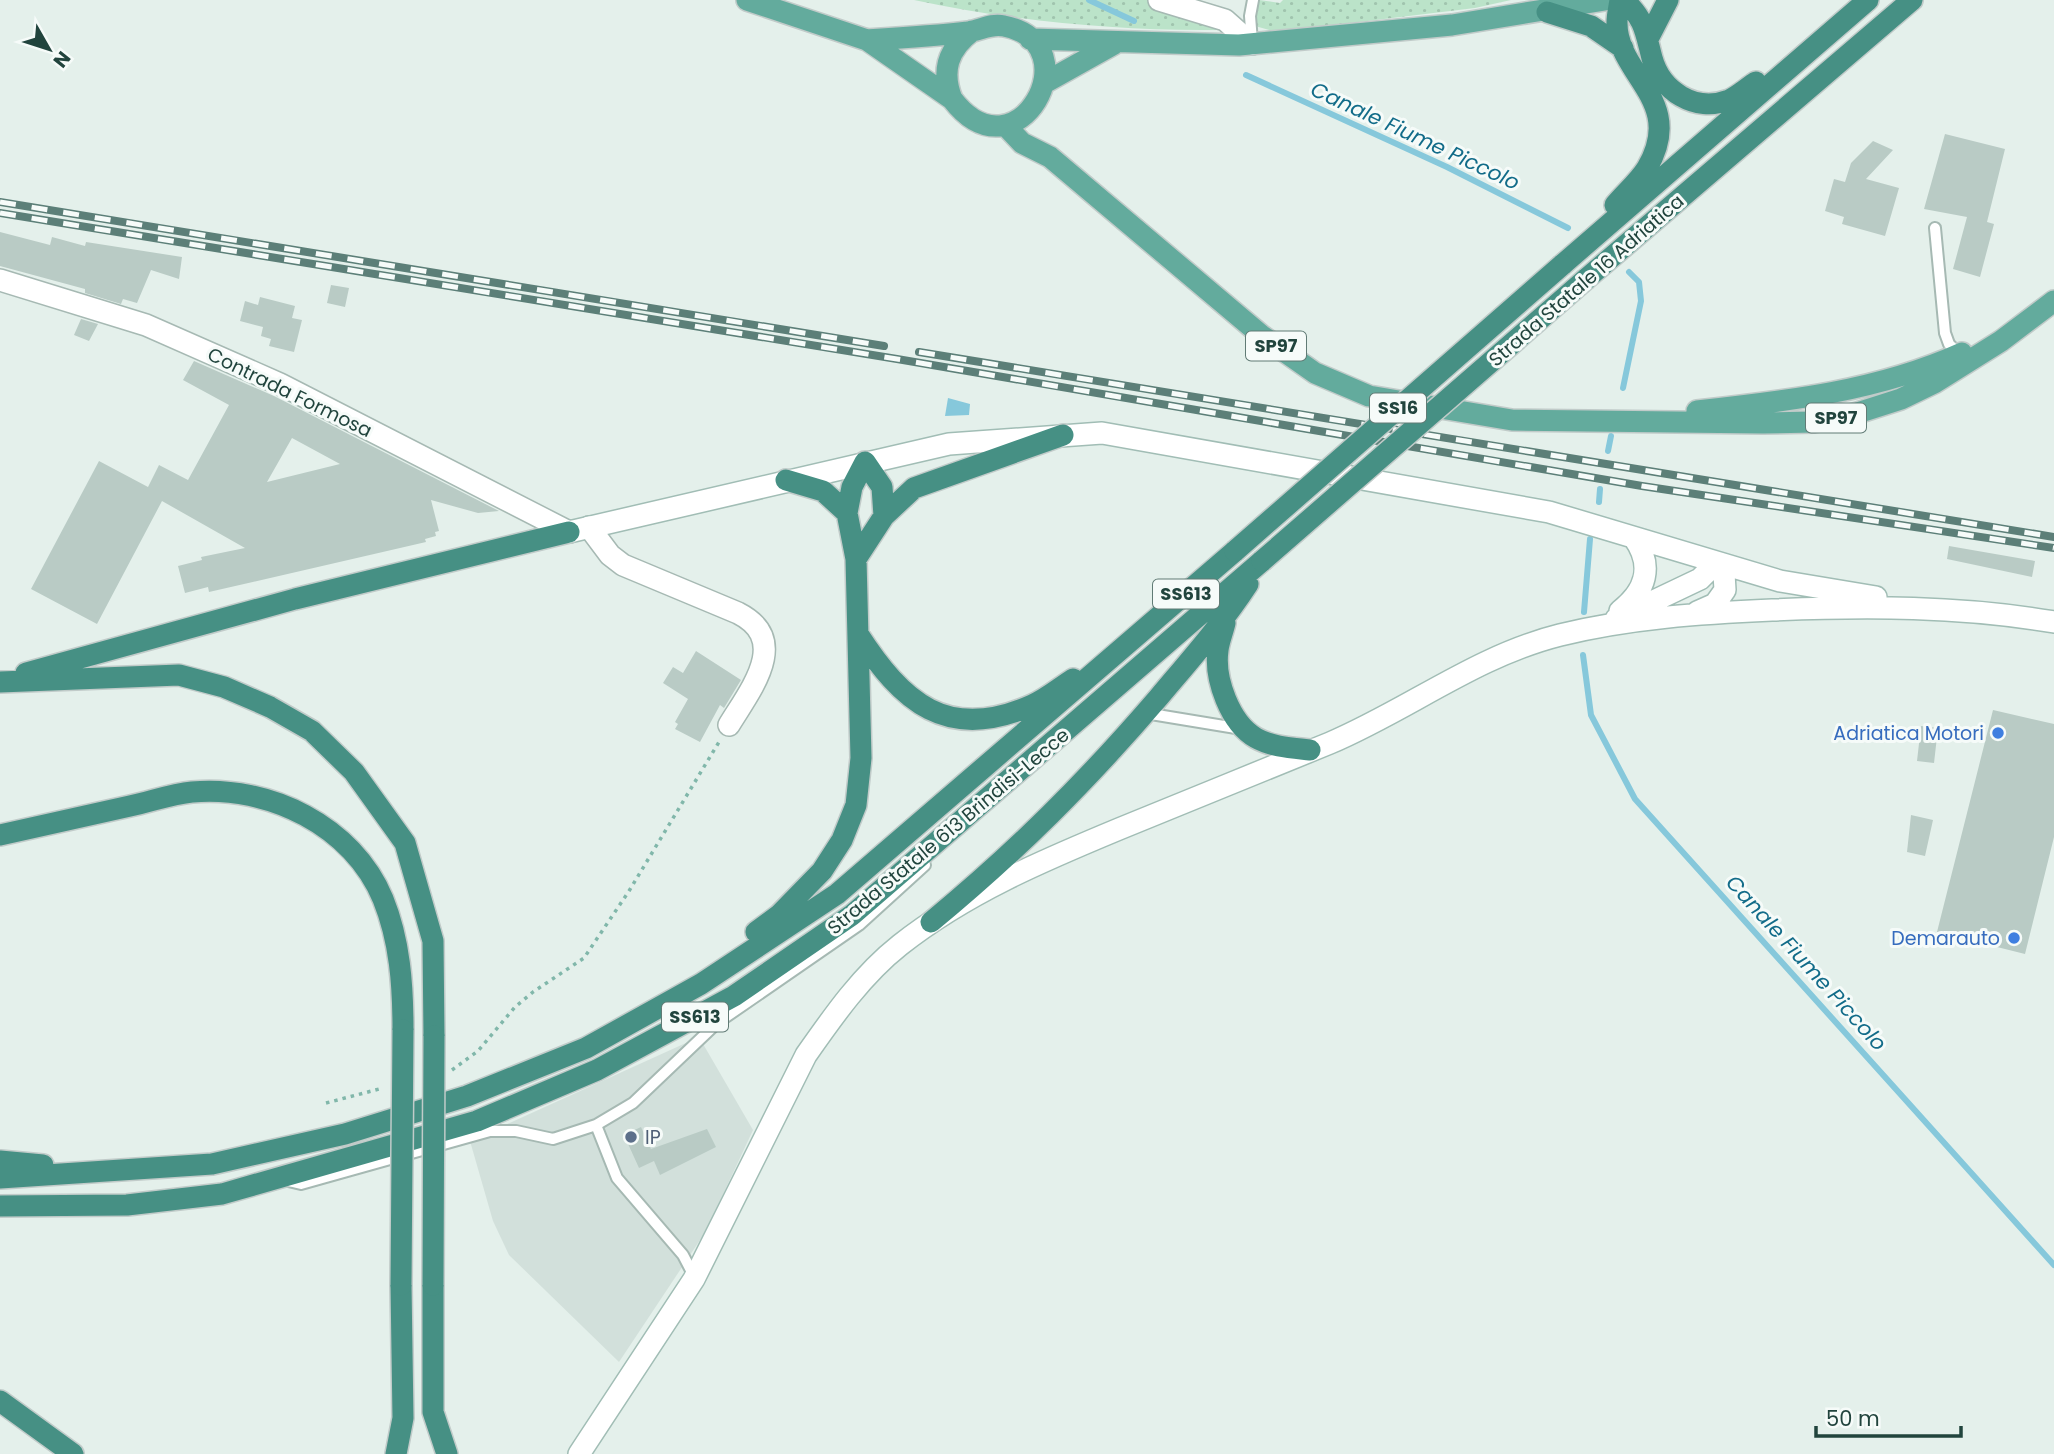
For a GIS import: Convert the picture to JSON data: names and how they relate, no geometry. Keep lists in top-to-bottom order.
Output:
{
  "streets": {
    "highway": [
      "Strada Statale 16 Adriatica",
      "SS16",
      "SS613",
      "Strada Statale 613 Brindisi-Lecce"
    ],
    "main road": ["SP97", "Contrada Formosa"]
  },
  "crossings": [
    ["Strada Statale 16 Adriatica", "SS16"],
    ["Strada Statale 16 Adriatica", "Strada Statale 613 Brindisi-Lecce"]
  ],
  "water": ["Canale Fiume Piccolo"],
  "places": ["Adriatica Motori", "Demarauto", "IP"],
  "scale_bar": "50 m",
  "north": "bottom right"
}
